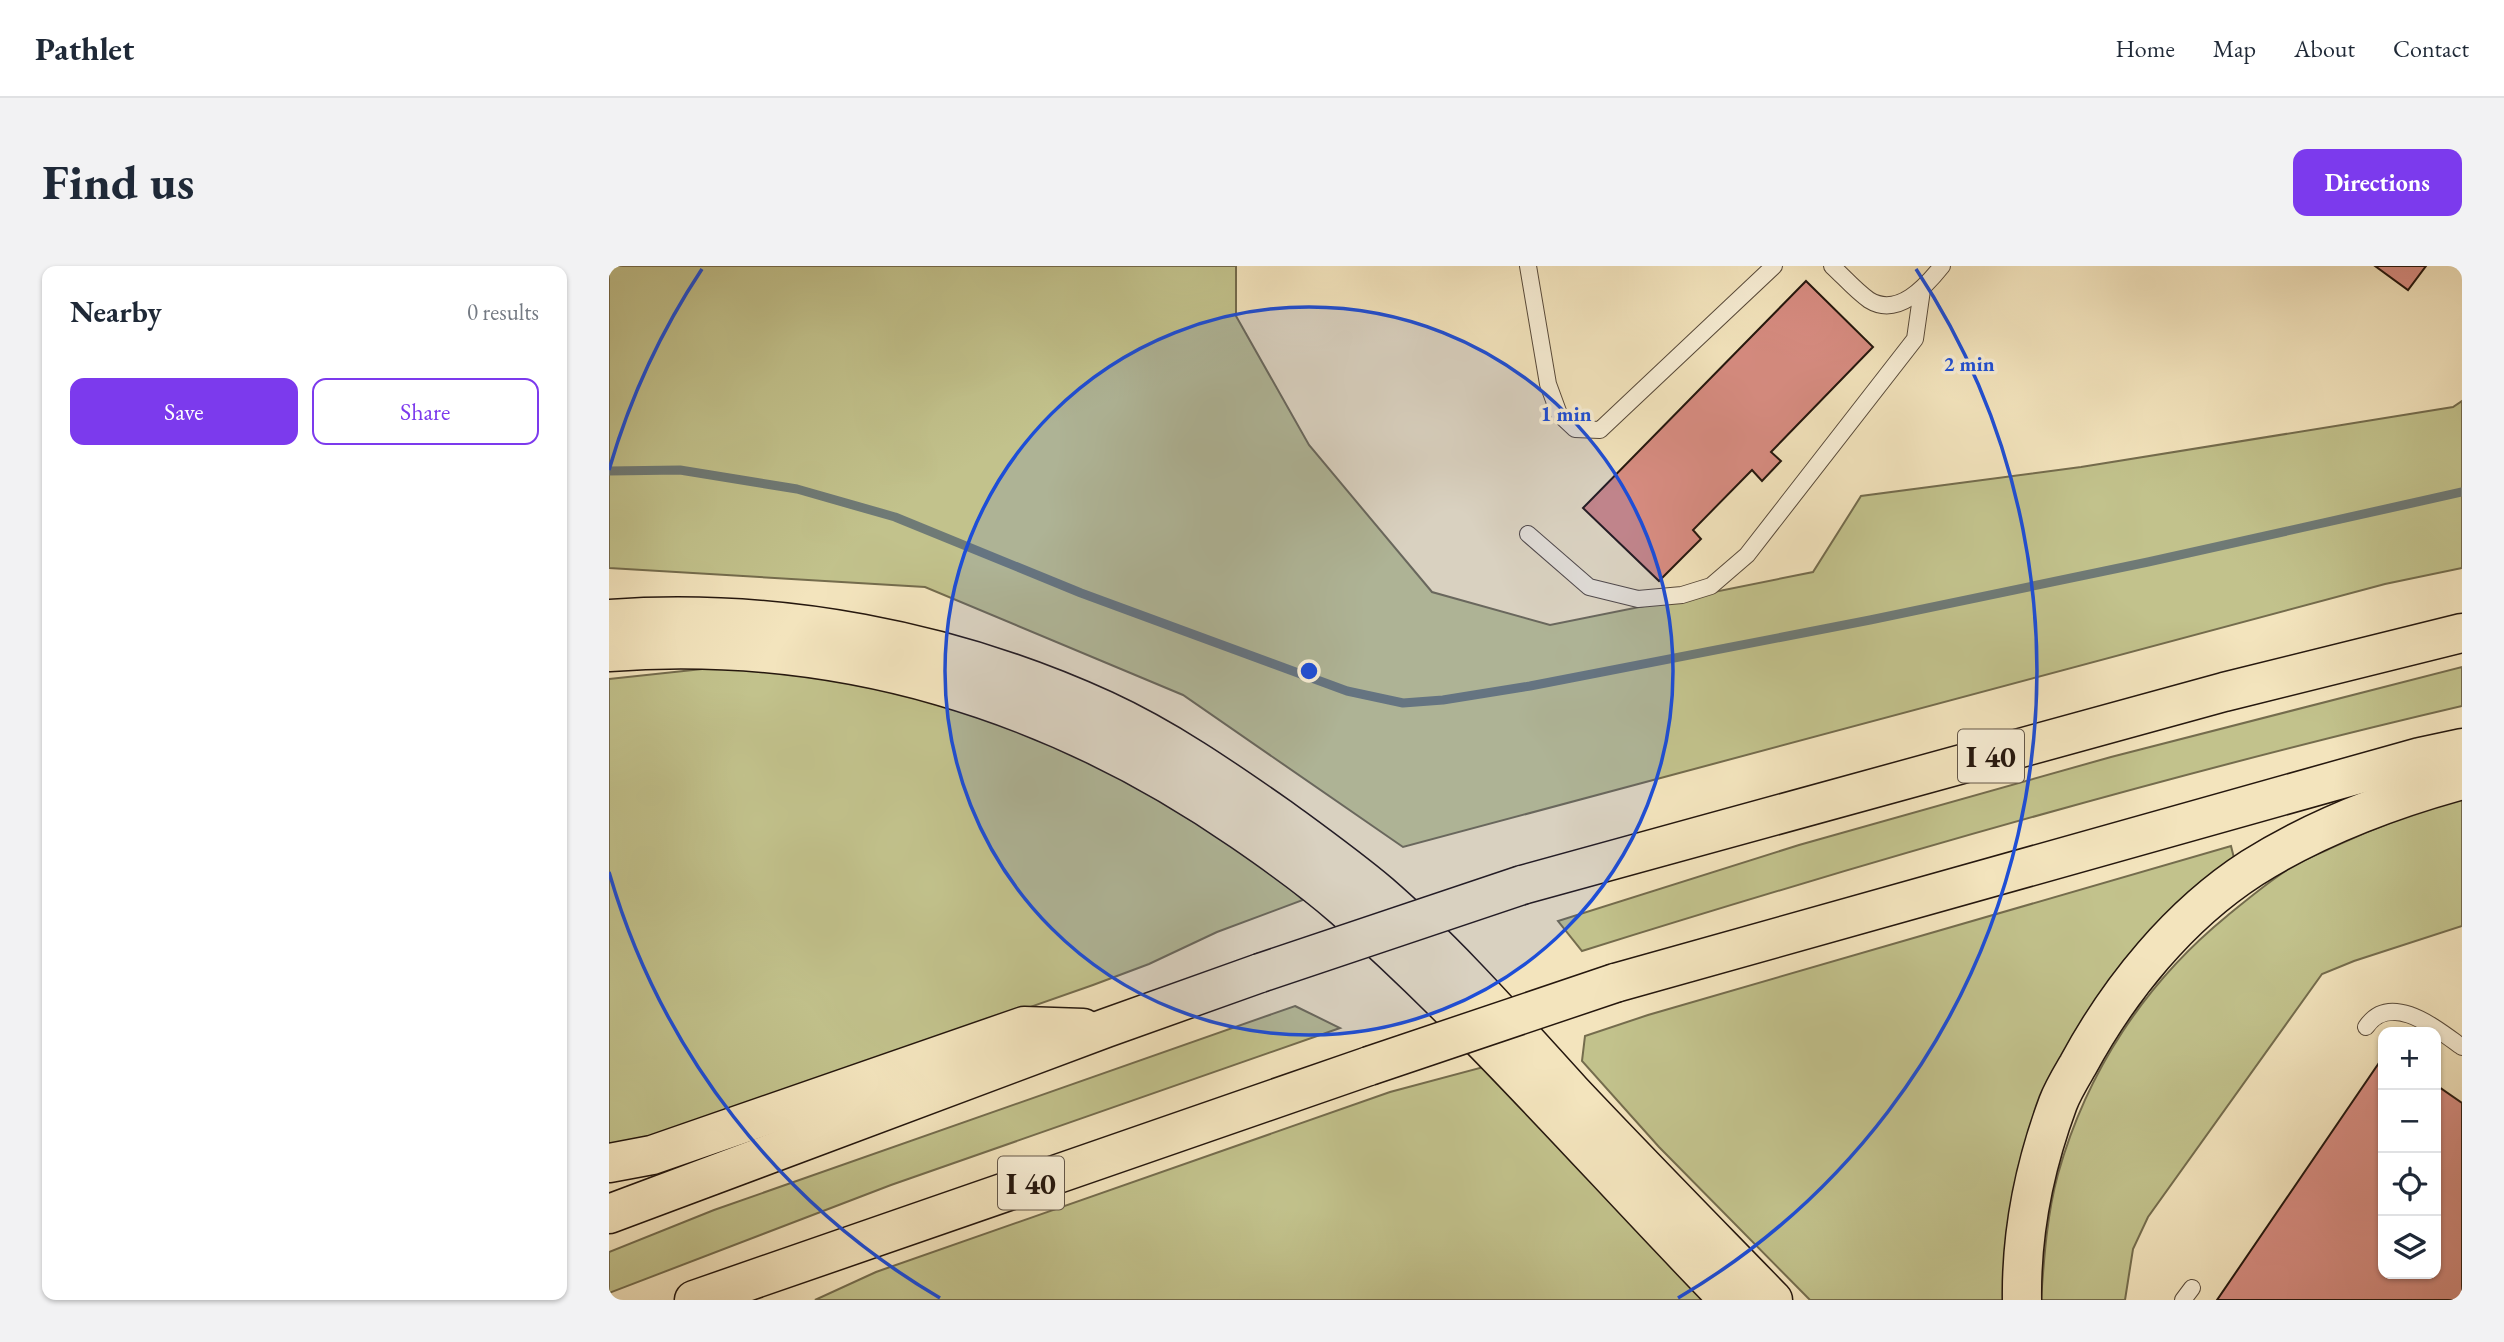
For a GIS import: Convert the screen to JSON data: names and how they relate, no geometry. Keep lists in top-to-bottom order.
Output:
{
  "streets": {
    "highway": ["I 40"]
  },
  "page": {
    "header": "Pathlet",
    "nav": [
      "Home",
      "Map",
      "About",
      "Contact"
    ],
    "buttons": [
      "Directions",
      ["Save", "Share"]
    ],
    "title": "Find us",
    "heading": ["Nearby", "0 results"],
    "map_buttons": ["+", "−"]
  },
  "rings": ["2 min", "1 min"]
}
